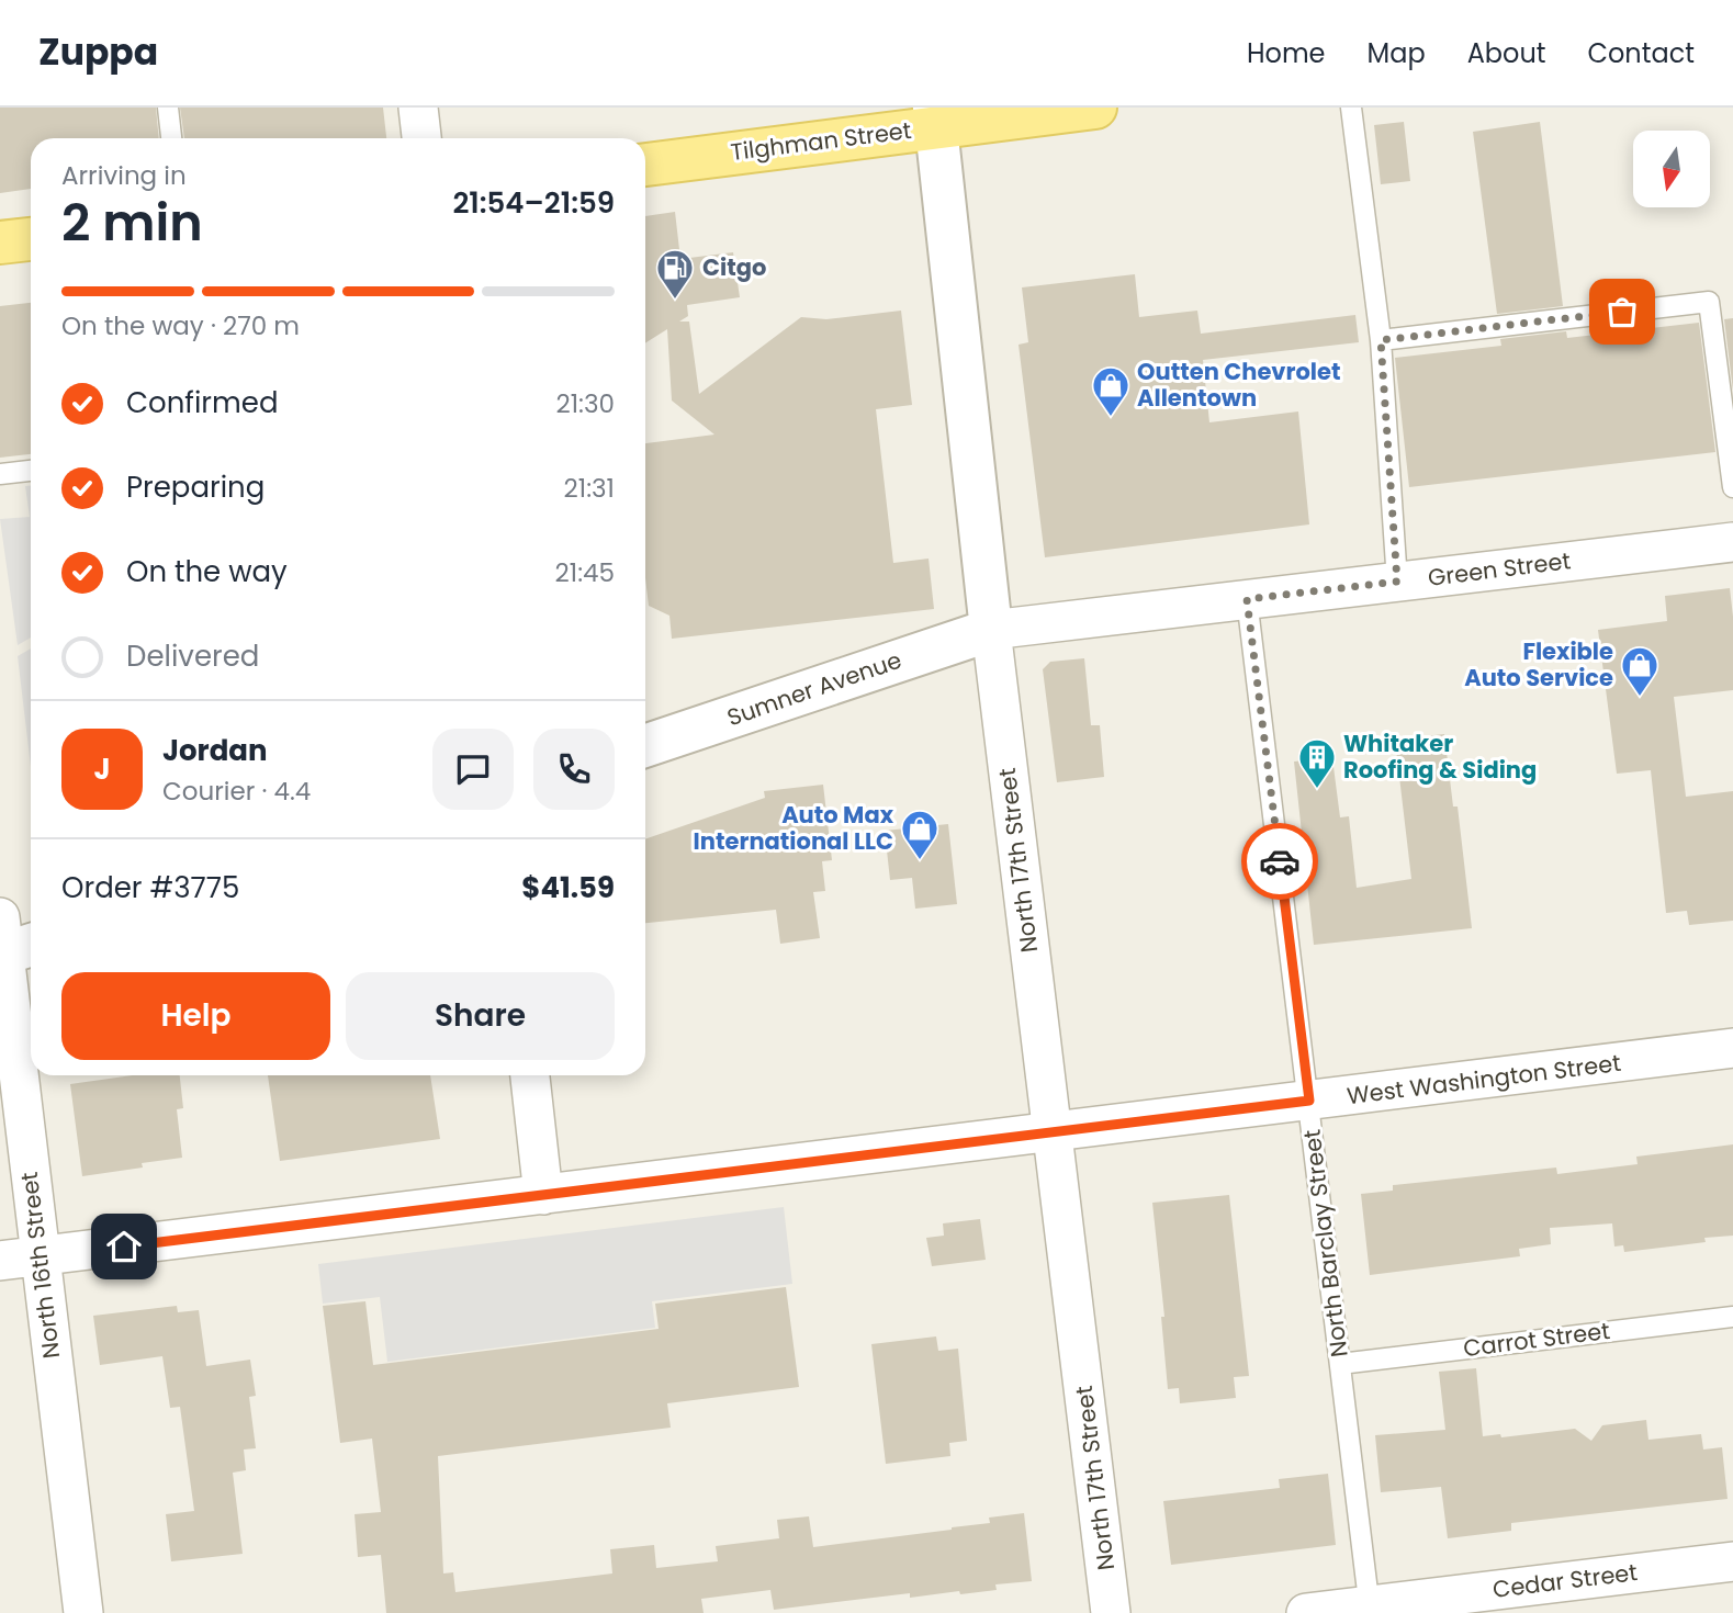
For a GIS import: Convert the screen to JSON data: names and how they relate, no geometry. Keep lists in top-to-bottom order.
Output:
{
  "streets": {
    "main road": ["Tilghman Street"],
    "street": [
      "Green Street",
      "Sumner Avenue",
      "North 17th Street",
      "West Washington Street",
      "North 16th Street",
      "Cedar Street"
    ],
    "lane": ["North Barclay Street", "Carrot Street"]
  },
  "crossings": [
    ["Tilghman Street", "North 17th Street"],
    ["Green Street", "Sumner Avenue"],
    ["Green Street", "North 17th Street"],
    ["Green Street", "North Barclay Street"],
    ["Sumner Avenue", "North 17th Street"],
    ["North 17th Street", "West Washington Street"],
    ["West Washington Street", "North Barclay Street"],
    ["West Washington Street", "North 16th Street"],
    ["North Barclay Street", "Carrot Street"],
    ["North Barclay Street", "Cedar Street"]
  ],
  "places": {
    "fuel station": ["Citgo"],
    "shop": ["Outten Chevrolet Allentown", "Flexible Auto Service", "Auto Max International LLC"],
    "building": ["Whitaker Roofing & Siding"]
  },
  "north": "bottom",
  "page": {
    "header": "Zuppa",
    "nav": [
      "Home",
      "Map",
      "About",
      "Contact"
    ],
    "heading": ["2 min", "Arriving in", "21:54–21:59"],
    "panel": [
      "Jordan",
      "Courier · 4.4",
      "Order #3775",
      "$41.59"
    ],
    "bar": "On the way · 270 m",
    "list": [
      ["Confirmed", "21:30"],
      ["Preparing", "21:31"],
      ["On the way", "21:45"],
      "Delivered"
    ],
    "round": "J",
    "buttons": ["Help", "Share"]
  }
}
